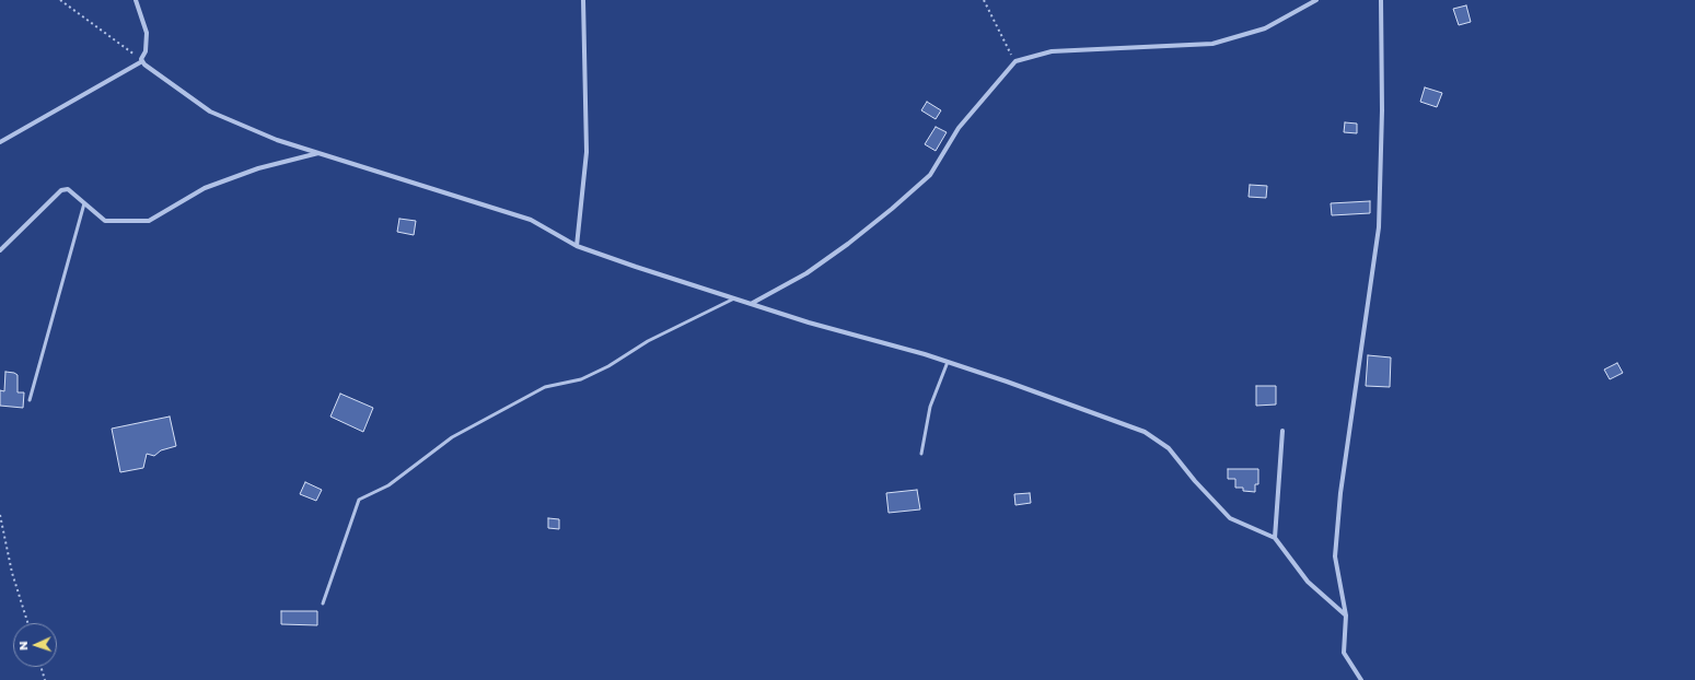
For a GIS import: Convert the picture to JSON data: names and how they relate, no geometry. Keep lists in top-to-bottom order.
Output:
{
  "north": "left"
}
